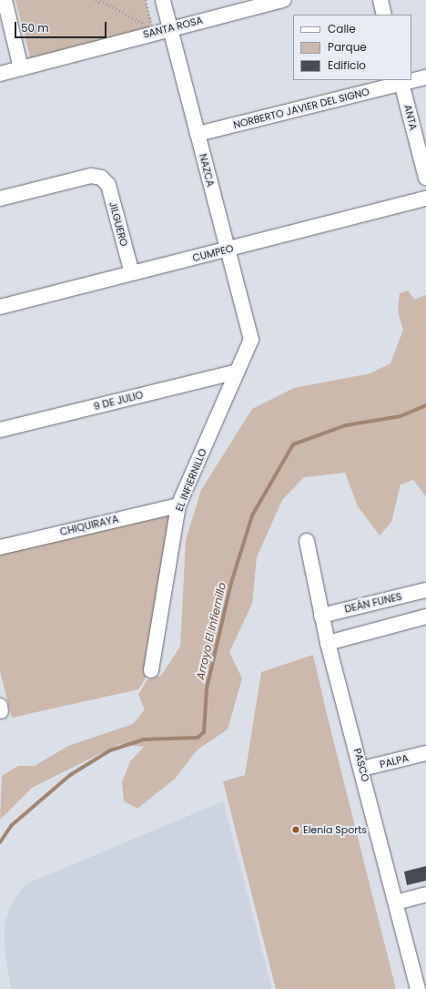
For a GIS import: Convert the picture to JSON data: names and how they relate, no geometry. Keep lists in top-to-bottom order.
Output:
{
  "streets": {
    "street": [
      "SANTA ROSA",
      "NORBERTO JAVIER DEL SIGNO",
      "ANTA",
      "NAZCA",
      "JILGUERO",
      "CUMPEO",
      "9 DE JULIO",
      "EL INFIERNILLO",
      "CHIQUIRAYA",
      "DEÁN FUNES",
      "PALPA",
      "PASCO"
    ]
  },
  "crossings": [
    ["SANTA ROSA", "NAZCA"],
    ["NORBERTO JAVIER DEL SIGNO", "ANTA"],
    ["NORBERTO JAVIER DEL SIGNO", "NAZCA"],
    ["NAZCA", "CUMPEO"],
    ["NAZCA", "EL INFIERNILLO"],
    ["JILGUERO", "CUMPEO"],
    ["9 DE JULIO", "EL INFIERNILLO"],
    ["EL INFIERNILLO", "CHIQUIRAYA"],
    ["DEÁN FUNES", "PASCO"],
    ["PALPA", "PASCO"]
  ],
  "water": ["Arroyo El Infiernillo"],
  "places": ["Elenia Sports"],
  "legend": ["Calle", "Parque", "Edificio"],
  "scale_bar": "50 m"
}
